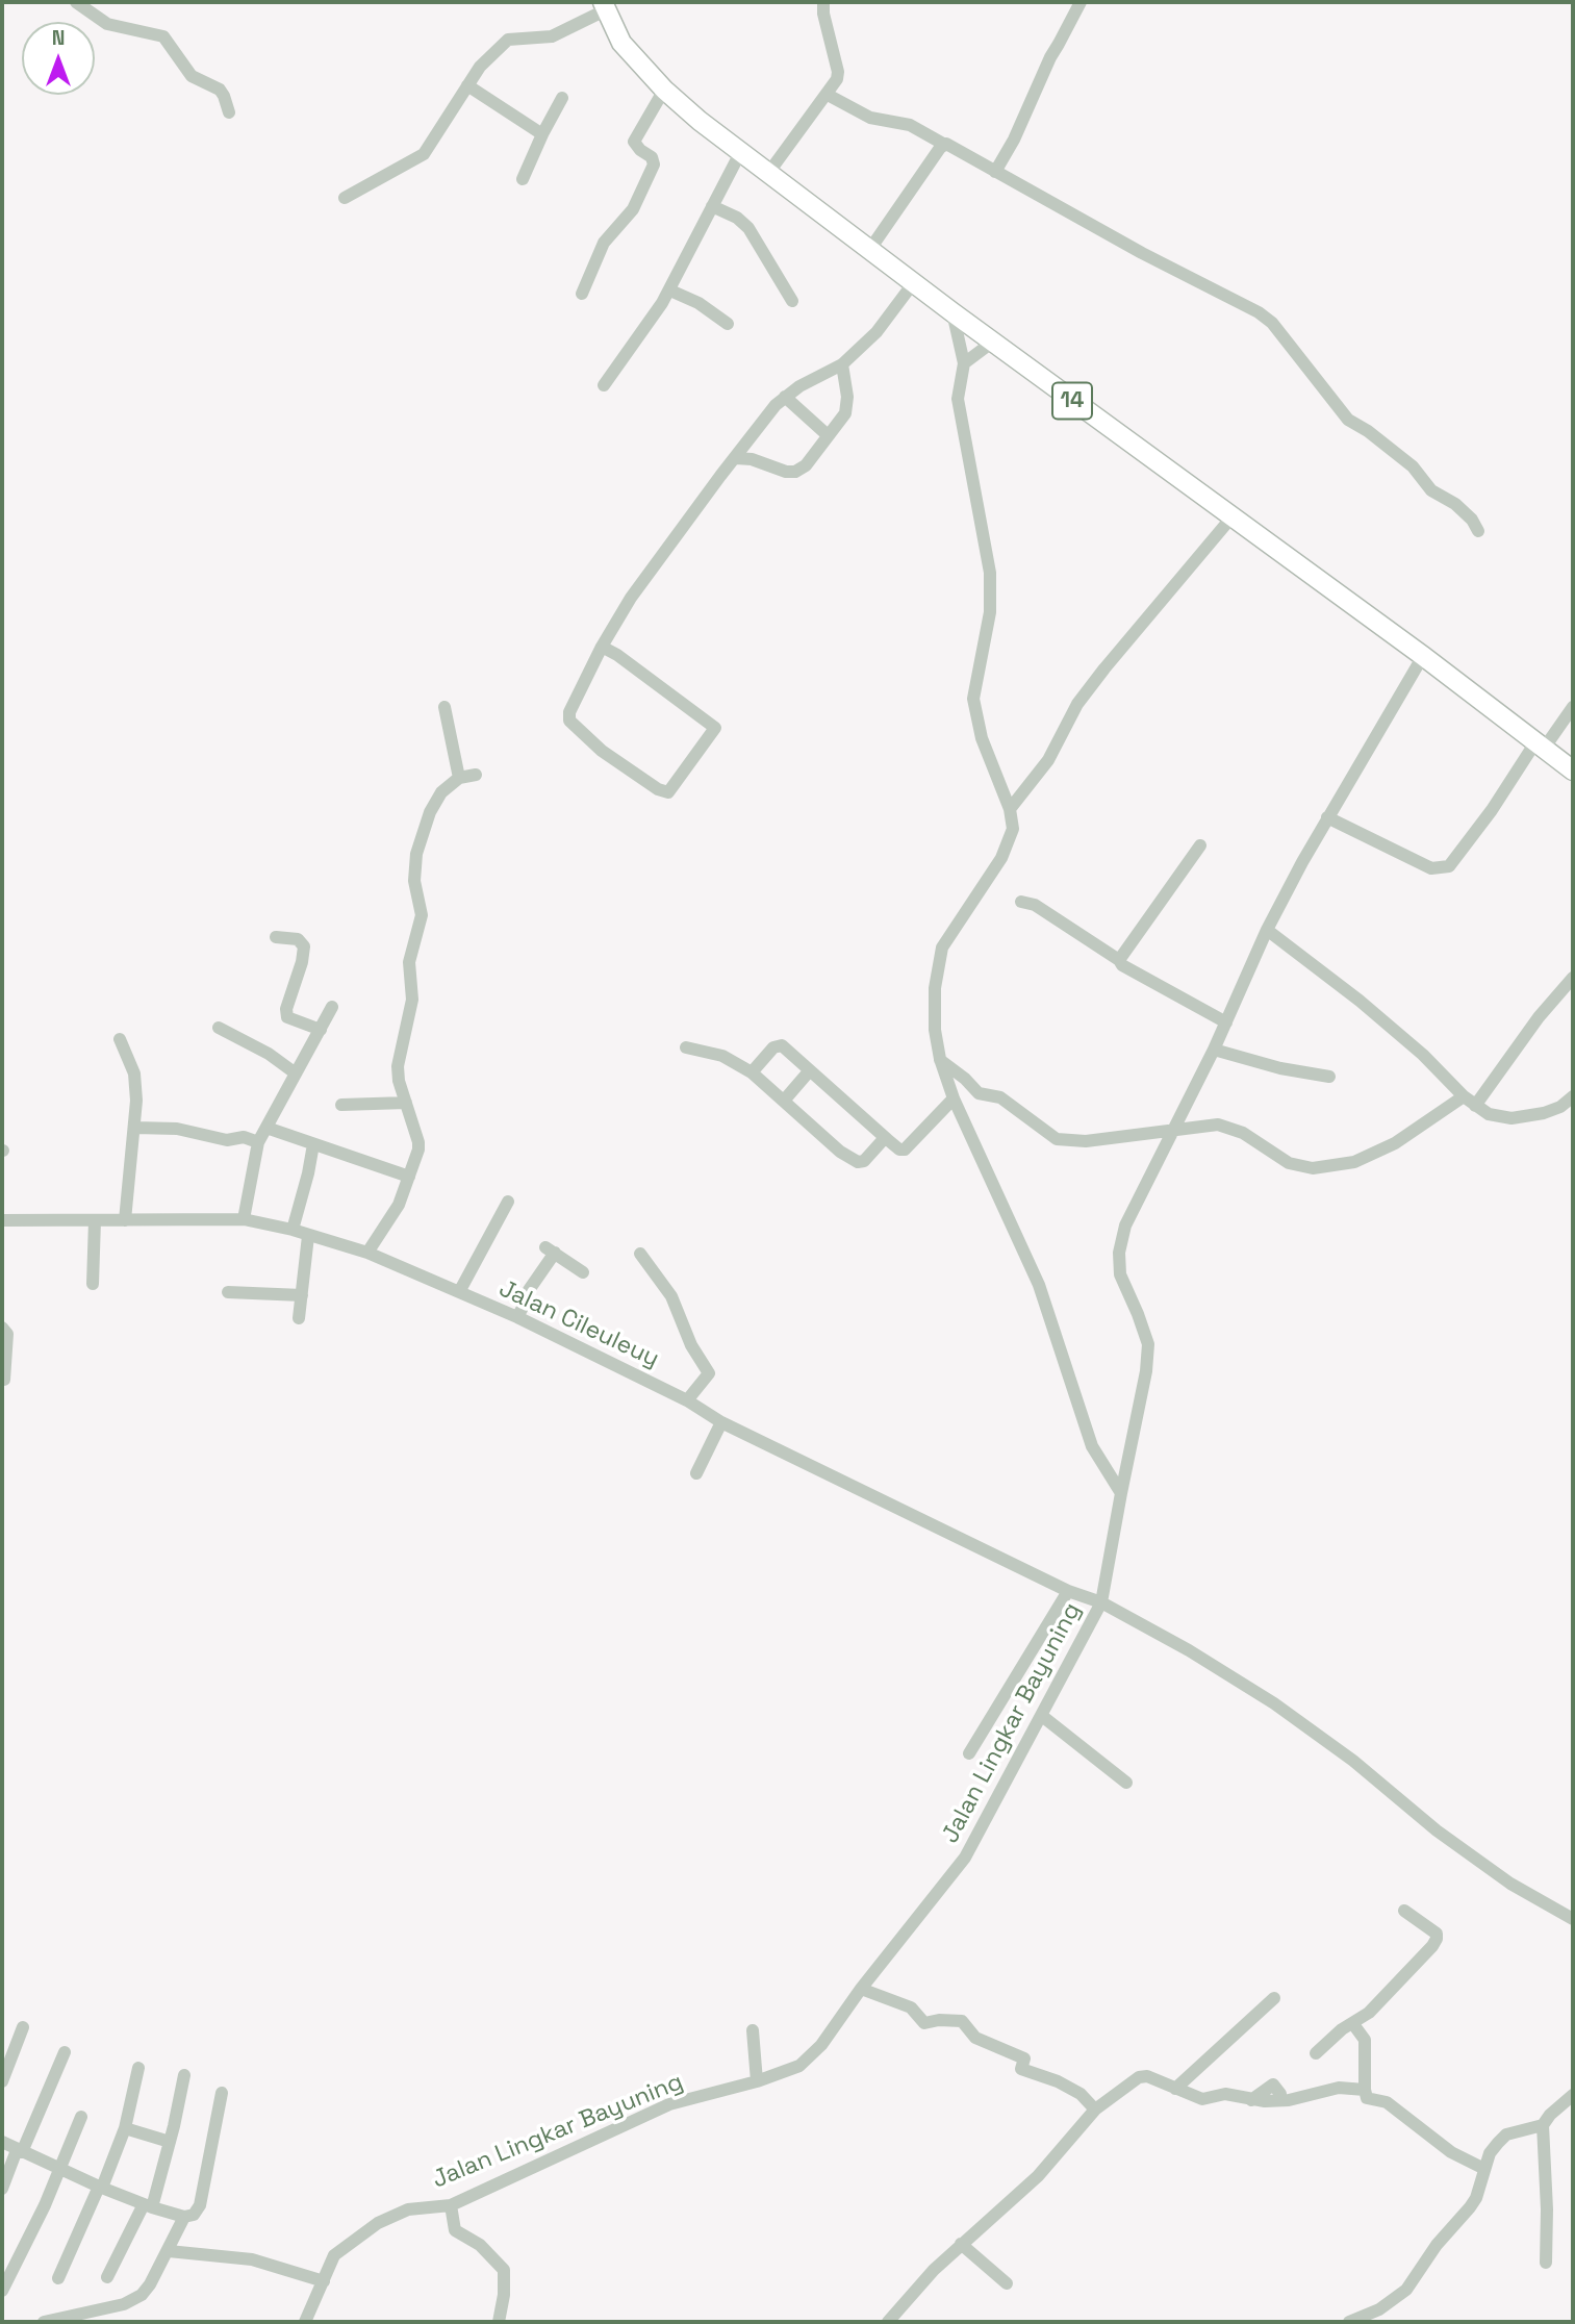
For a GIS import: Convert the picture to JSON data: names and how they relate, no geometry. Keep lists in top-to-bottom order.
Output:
{
  "streets": {
    "highway": ["14"],
    "street": ["Jalan Cileuleuy", "Jalan Lingkar Bayuning"]
  },
  "crossings": [
    ["14", "Jalan Lingkar Bayuning"],
    ["Jalan Cileuleuy", "Jalan Lingkar Bayuning"]
  ],
  "north": "top"
}
